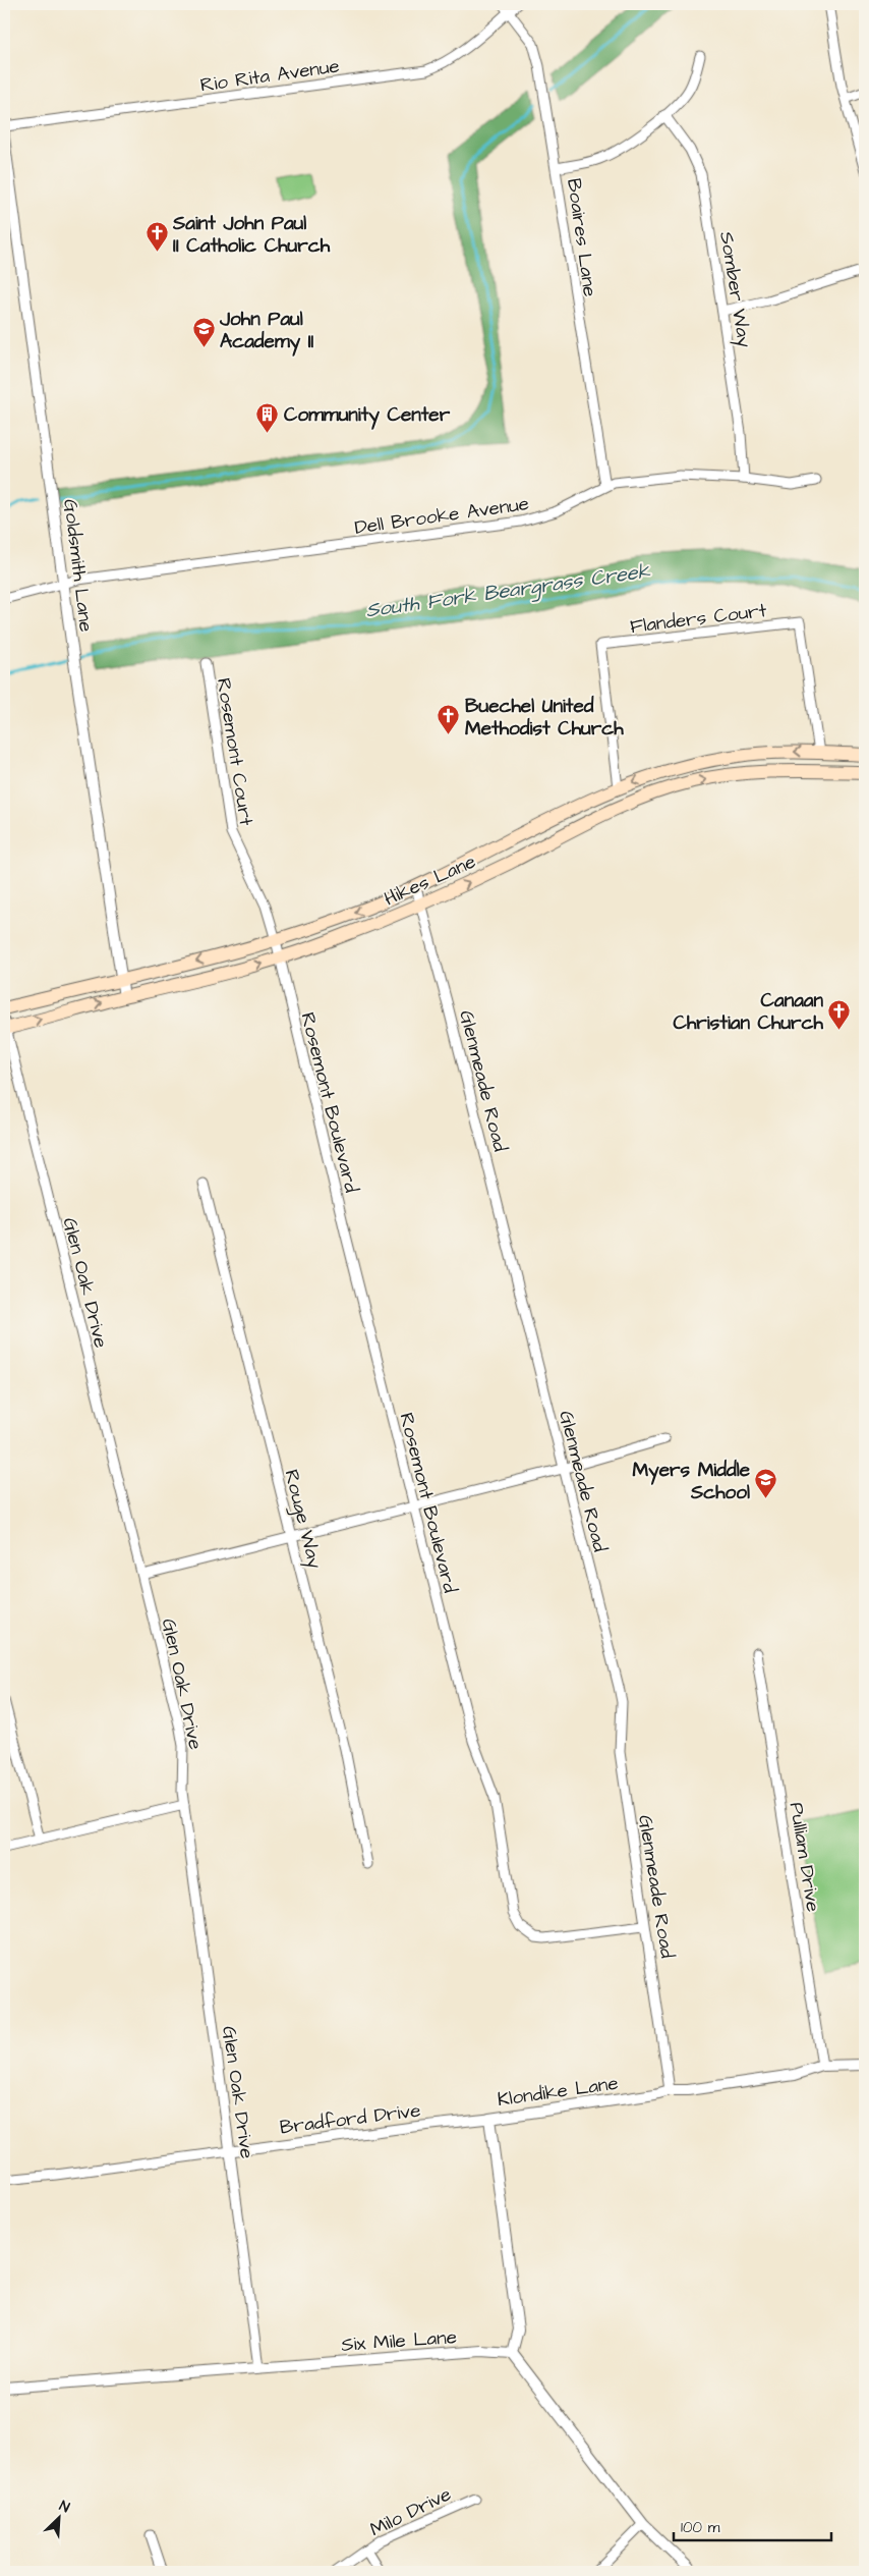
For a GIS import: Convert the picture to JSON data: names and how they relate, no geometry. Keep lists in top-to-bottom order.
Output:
{
  "streets": {
    "main road": ["Hikes Lane"],
    "street": [
      "Rio Rita Avenue",
      "Boaires Lane",
      "Somber Way",
      "Dell Brooke Avenue",
      "Goldsmith Lane",
      "Flanders Court",
      "Rosemont Court",
      "Glenmeade Road",
      "Rosemont Boulevard",
      "Glen Oak Drive",
      "Rouge Way",
      "Pulliam Drive",
      "Klondike Lane",
      "Bradford Drive",
      "Six Mile Lane",
      "Milo Drive"
    ]
  },
  "crossings": [
    ["Rio Rita Avenue", "Boaires Lane"],
    ["Rio Rita Avenue", "Goldsmith Lane"],
    ["Boaires Lane", "Dell Brooke Avenue"],
    ["Somber Way", "Dell Brooke Avenue"],
    ["Dell Brooke Avenue", "Goldsmith Lane"],
    ["Goldsmith Lane", "Hikes Lane"],
    ["Flanders Court", "Hikes Lane"],
    ["Rosemont Court", "Hikes Lane"],
    ["Rosemont Court", "Rosemont Boulevard"],
    ["Hikes Lane", "Glenmeade Road"],
    ["Hikes Lane", "Rosemont Boulevard"],
    ["Hikes Lane", "Glen Oak Drive"],
    ["Glenmeade Road", "Rosemont Boulevard"],
    ["Glenmeade Road", "Klondike Lane"],
    ["Glen Oak Drive", "Bradford Drive"],
    ["Glen Oak Drive", "Six Mile Lane"],
    ["Pulliam Drive", "Klondike Lane"],
    ["Klondike Lane", "Bradford Drive"],
    ["Klondike Lane", "Six Mile Lane"]
  ],
  "water": ["South Fork Beargrass Creek"],
  "places": {
    "church": ["Saint John Paul II Catholic Church", "Buechel United Methodist Church", "Canaan Christian Church"],
    "school or university": ["John Paul Academy II", "Myers Middle School"],
    "building": ["Community Center"]
  },
  "scale_bar": "100 m",
  "north": "top right"
}
